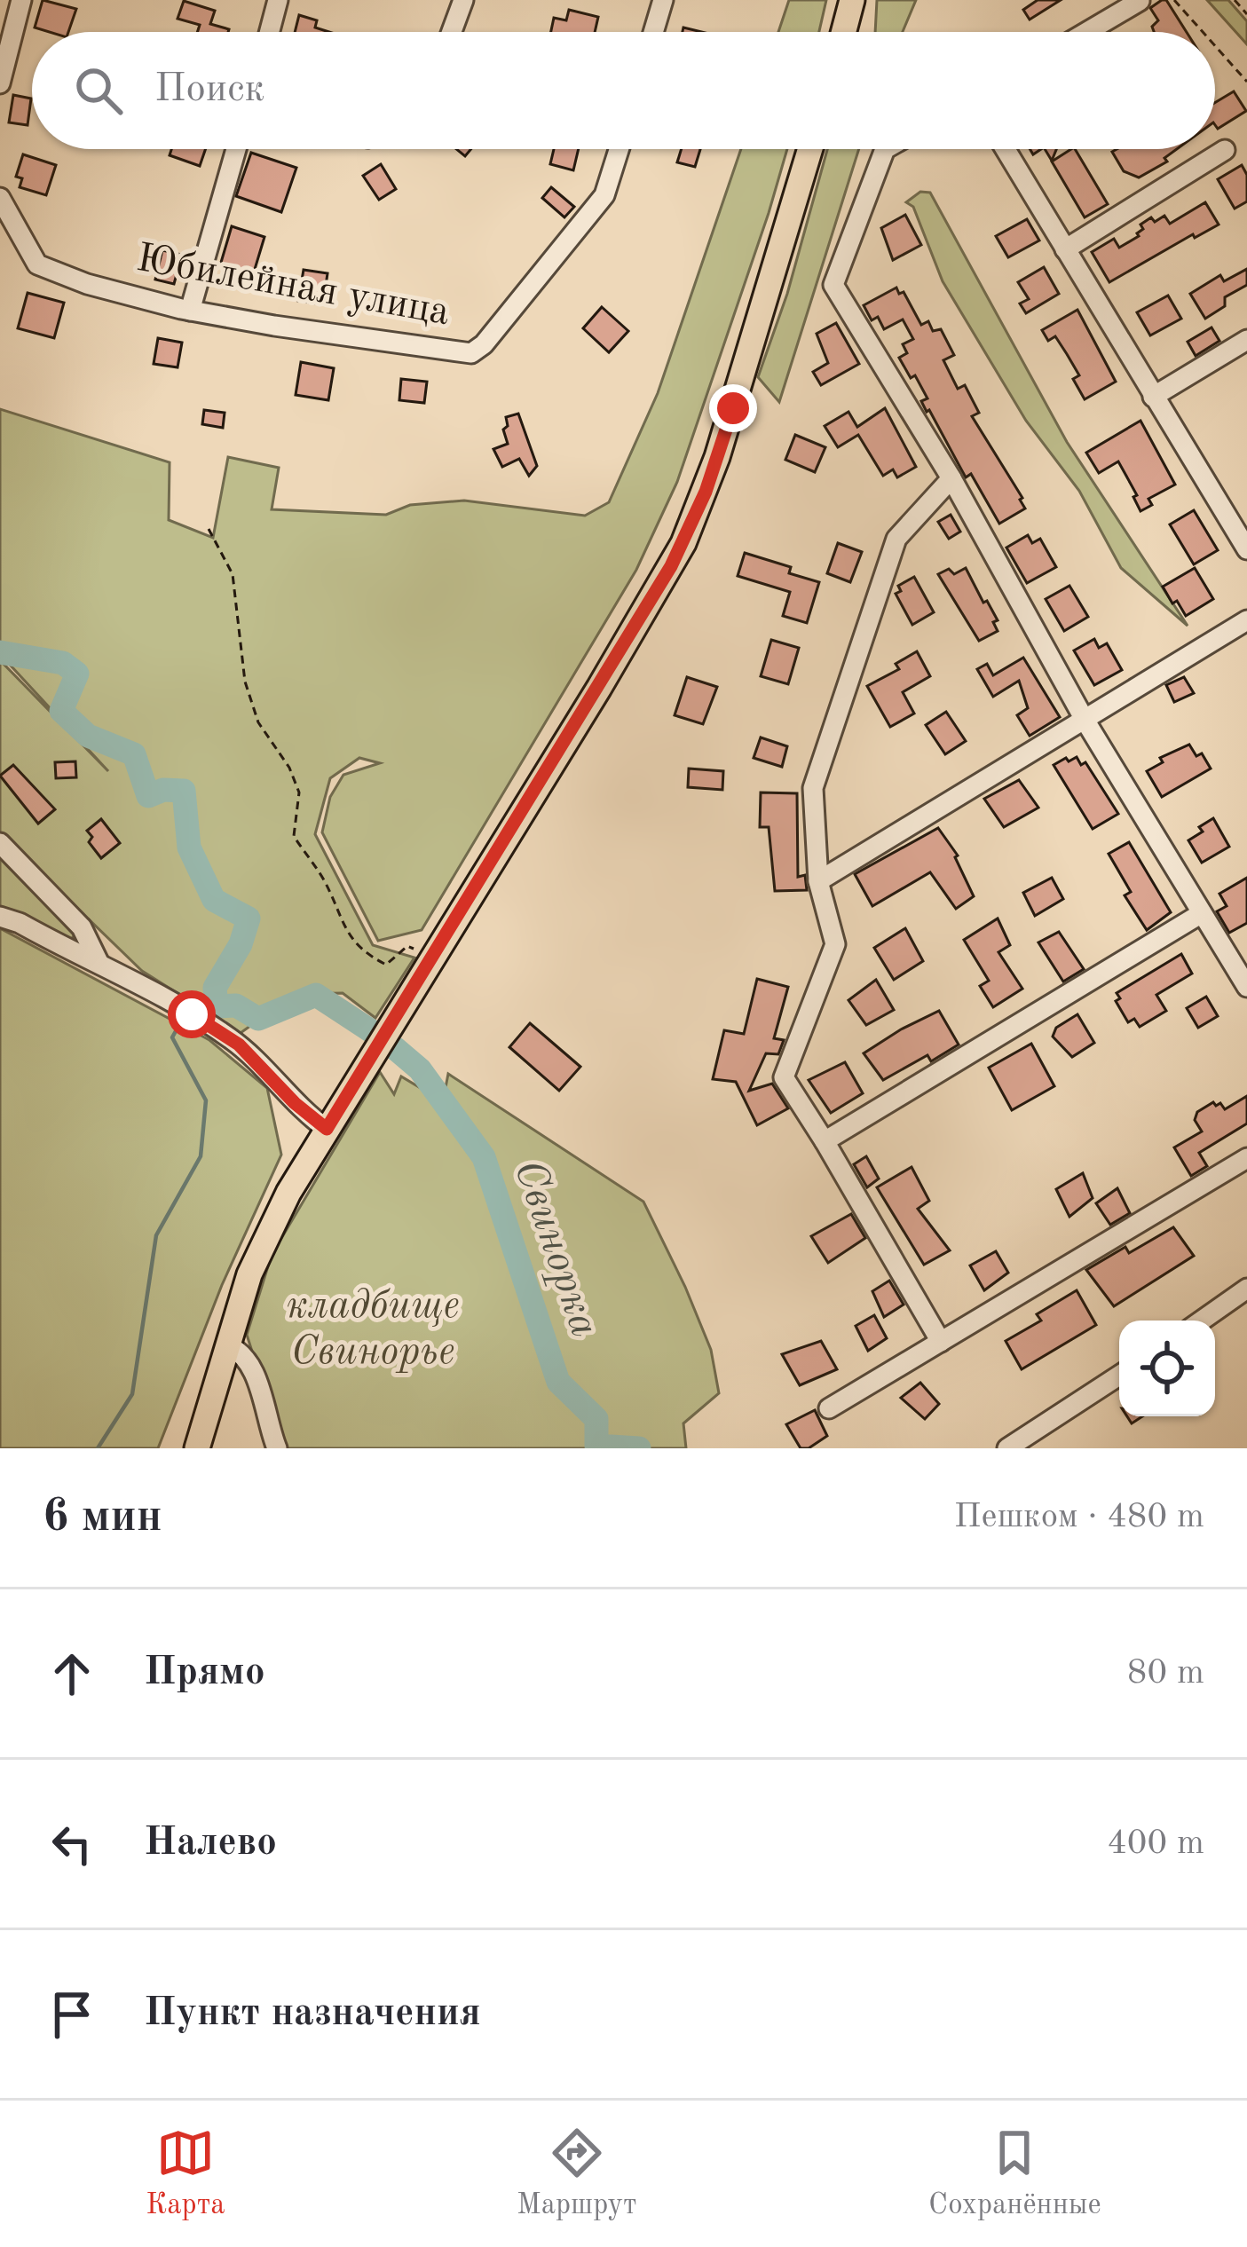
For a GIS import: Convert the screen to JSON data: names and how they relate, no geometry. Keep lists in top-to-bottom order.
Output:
{
  "streets": {
    "street": ["Юбилейная улица"]
  },
  "water": ["Свинорка"],
  "parks": ["кладбище Свинорье"],
  "page": {
    "search": "Поиск",
    "heading": ["6 мин", "Пешком · 480 m"],
    "list": [
      ["Прямо", "80 m"],
      ["Налево", "400 m"],
      "Пункт назначения"
    ],
    "nav": ["Карта", "Маршрут", "Сохранённые"]
  }
}
